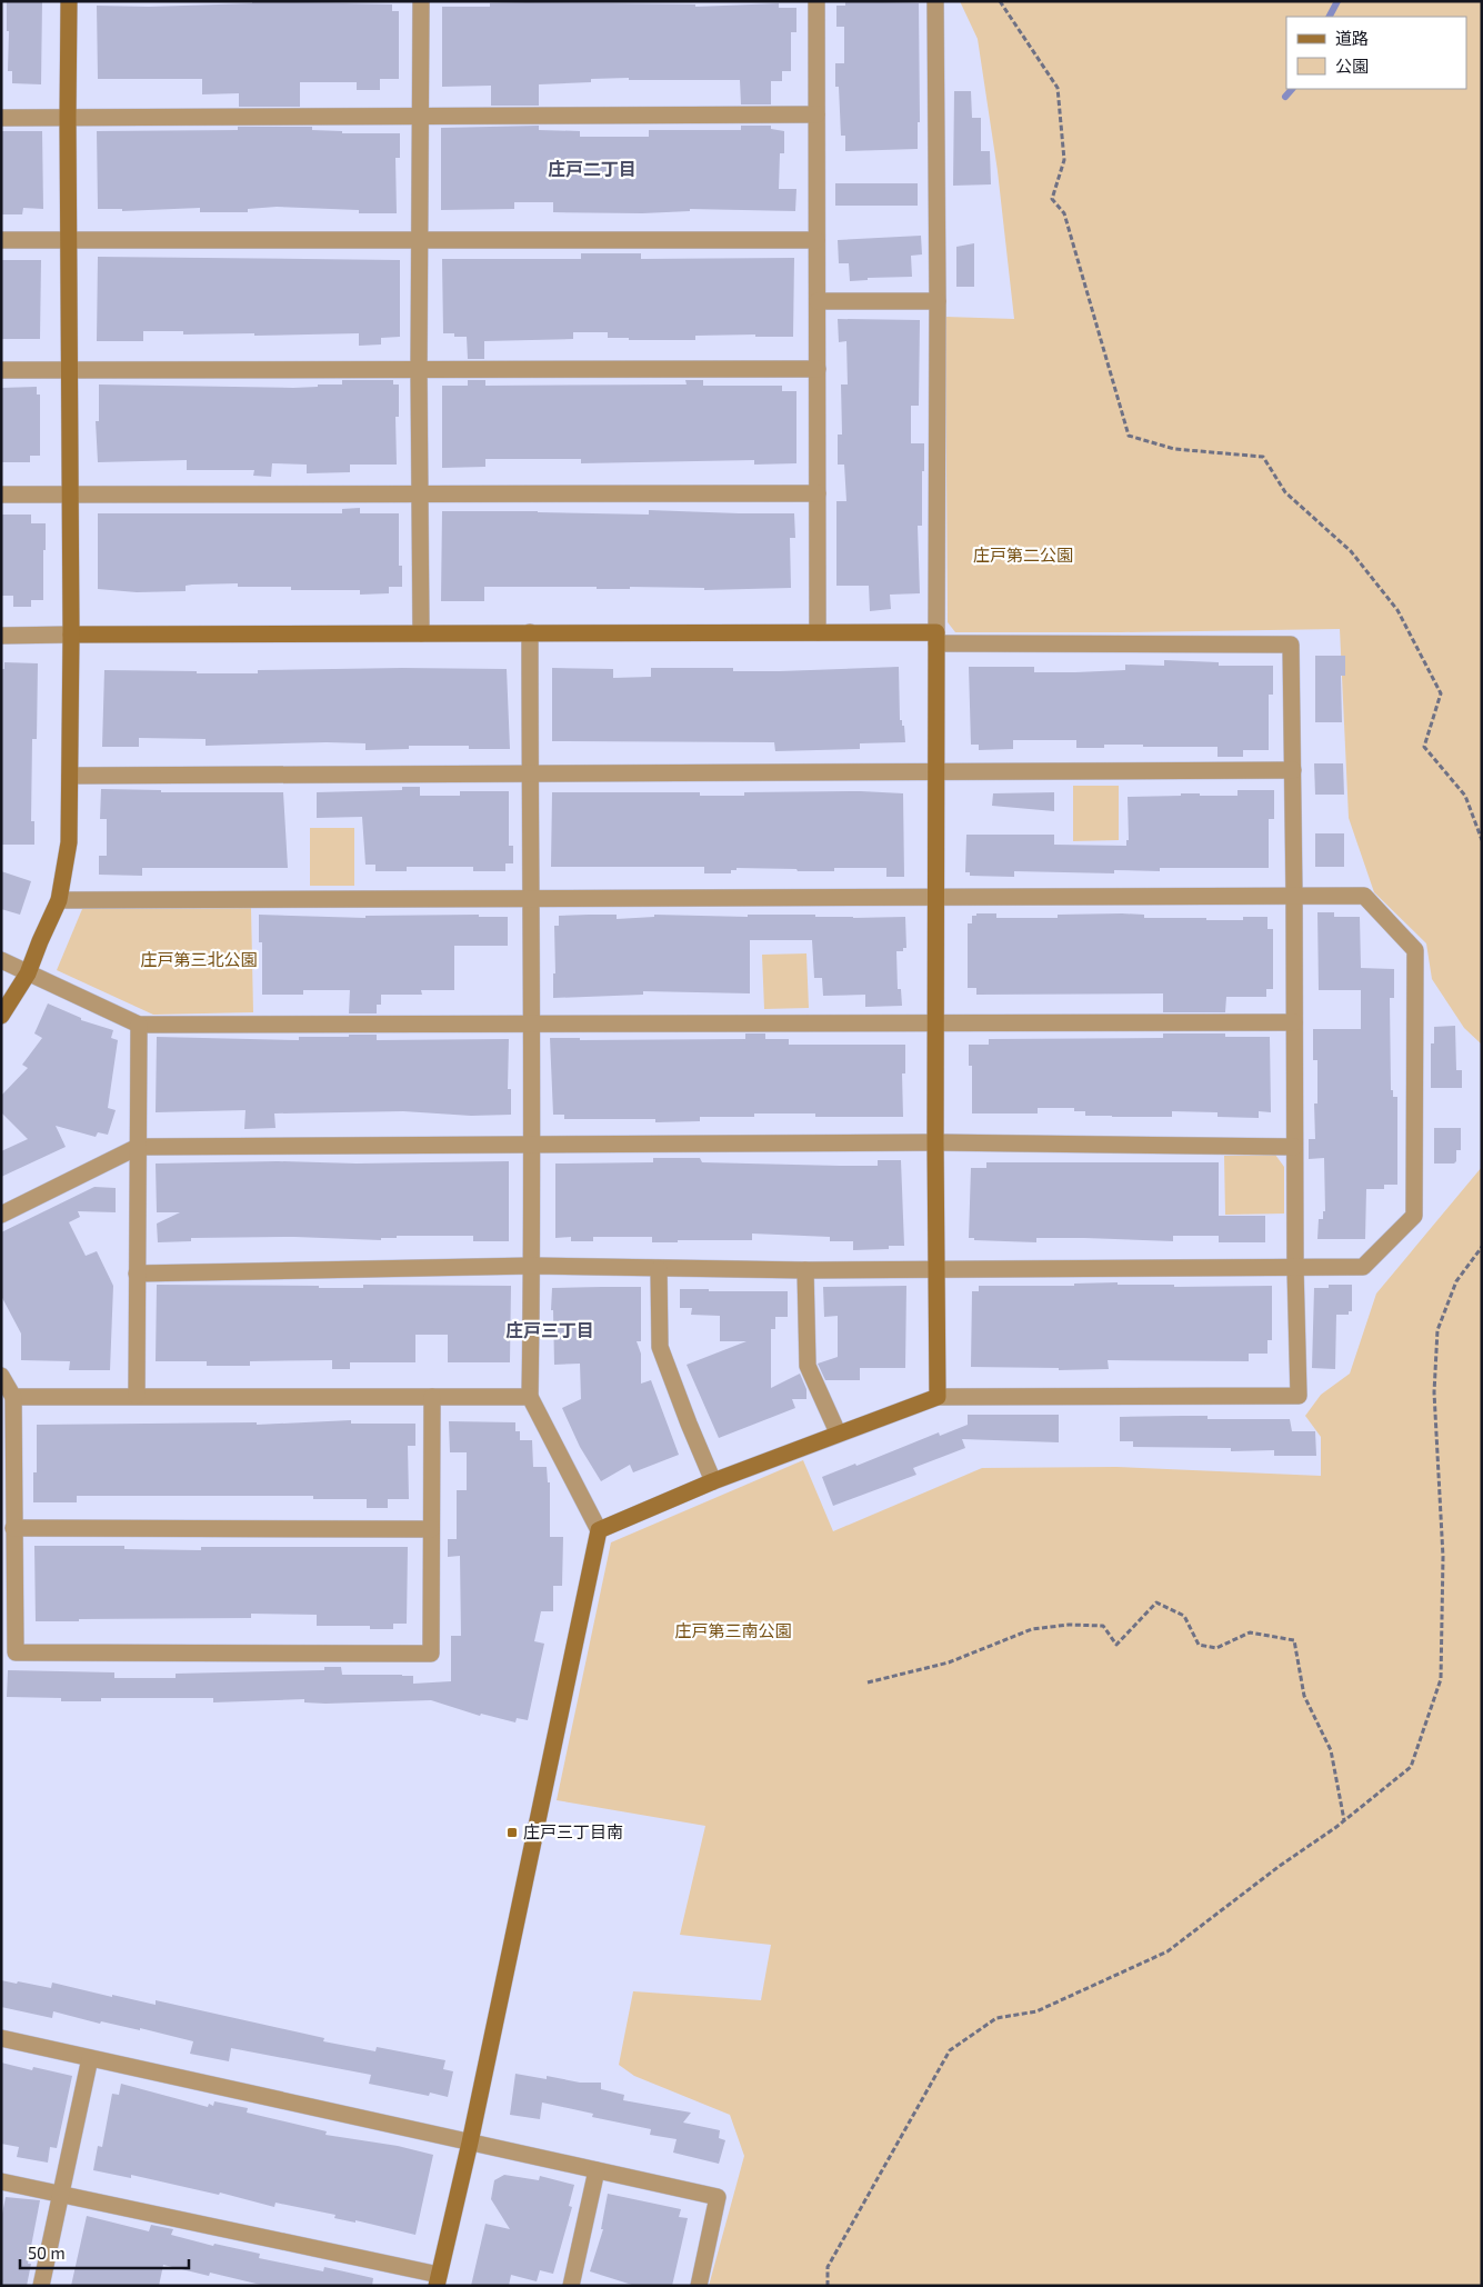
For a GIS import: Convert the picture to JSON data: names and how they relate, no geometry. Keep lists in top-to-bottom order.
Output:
{
  "districts": ["庄戸二丁目", "庄戸三丁目"],
  "parks": ["庄戸第二公園", "庄戸第三北公園", "庄戸第三南公園"],
  "places": {
    "transit": ["庄戸三丁目南"]
  },
  "legend": ["道路", "公園"],
  "scale_bar": "50 m"
}
